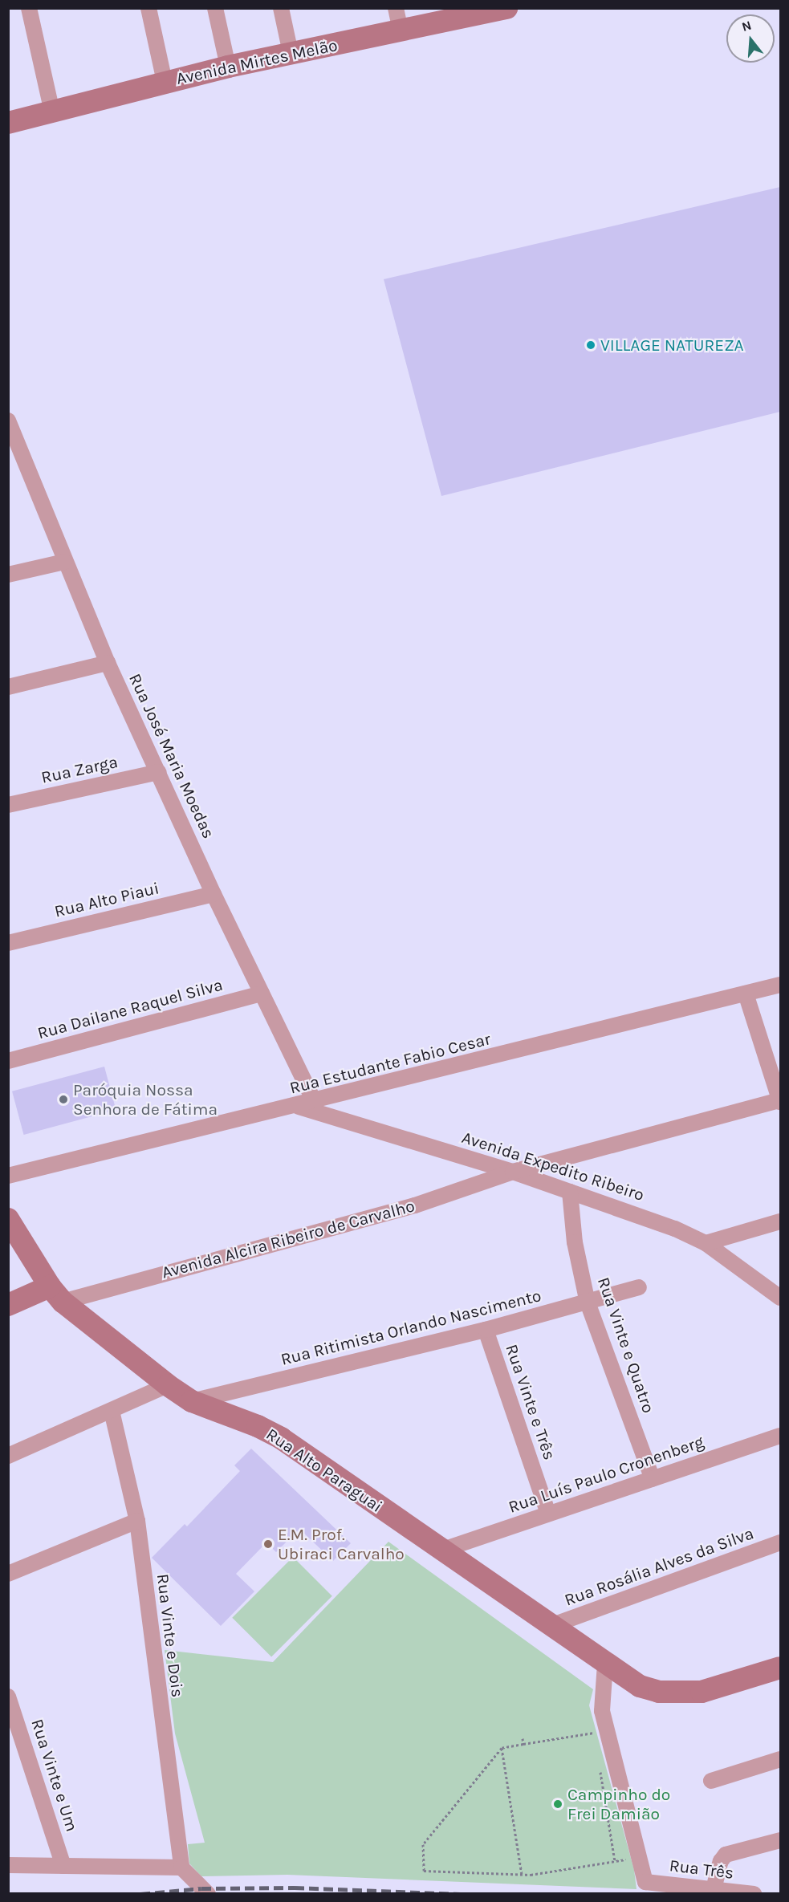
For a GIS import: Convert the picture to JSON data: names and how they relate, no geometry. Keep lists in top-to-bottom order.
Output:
{
  "streets": {
    "street": [
      "Avenida Mirtes Melão",
      "Rua José Maria Moedas",
      "Rua Zarga",
      "Rua Alto Piaui",
      "Rua Dailane Raquel Silva",
      "Rua Estudante Fabio Cesar",
      "Avenida Expedito Ribeiro",
      "Avenida Alcira Ribeiro de Carvalho",
      "Rua Ritimista Orlando Nascimento",
      "Rua Vinte e Quatro",
      "Rua Vinte e Três",
      "Rua Alto Paraguai",
      "Rua Luís Paulo Cronenberg",
      "Rua Rosália Alves da Silva",
      "Rua Vinte e Dois",
      "Rua Vinte e Um",
      "Rua Três"
    ]
  },
  "crossings": [
    ["Rua José Maria Moedas", "Rua Zarga"],
    ["Rua José Maria Moedas", "Rua Alto Piaui"],
    ["Rua José Maria Moedas", "Rua Dailane Raquel Silva"],
    ["Rua José Maria Moedas", "Rua Estudante Fabio Cesar"],
    ["Rua Estudante Fabio Cesar", "Avenida Expedito Ribeiro"],
    ["Avenida Expedito Ribeiro", "Avenida Alcira Ribeiro de Carvalho"],
    ["Avenida Expedito Ribeiro", "Rua Vinte e Quatro"],
    ["Avenida Alcira Ribeiro de Carvalho", "Rua Alto Paraguai"],
    ["Rua Ritimista Orlando Nascimento", "Rua Vinte e Quatro"],
    ["Rua Ritimista Orlando Nascimento", "Rua Vinte e Três"],
    ["Rua Ritimista Orlando Nascimento", "Rua Alto Paraguai"],
    ["Rua Vinte e Quatro", "Rua Luís Paulo Cronenberg"],
    ["Rua Vinte e Três", "Rua Luís Paulo Cronenberg"],
    ["Rua Alto Paraguai", "Rua Luís Paulo Cronenberg"],
    ["Rua Alto Paraguai", "Rua Rosália Alves da Silva"]
  ],
  "places": [
    "VILLAGE NATUREZA",
    "Paróquia Nossa Senhora de Fátima",
    "E.M. Prof. Ubiraci Carvalho",
    "Campinho do Frei Damião"
  ],
  "north": "top"
}
